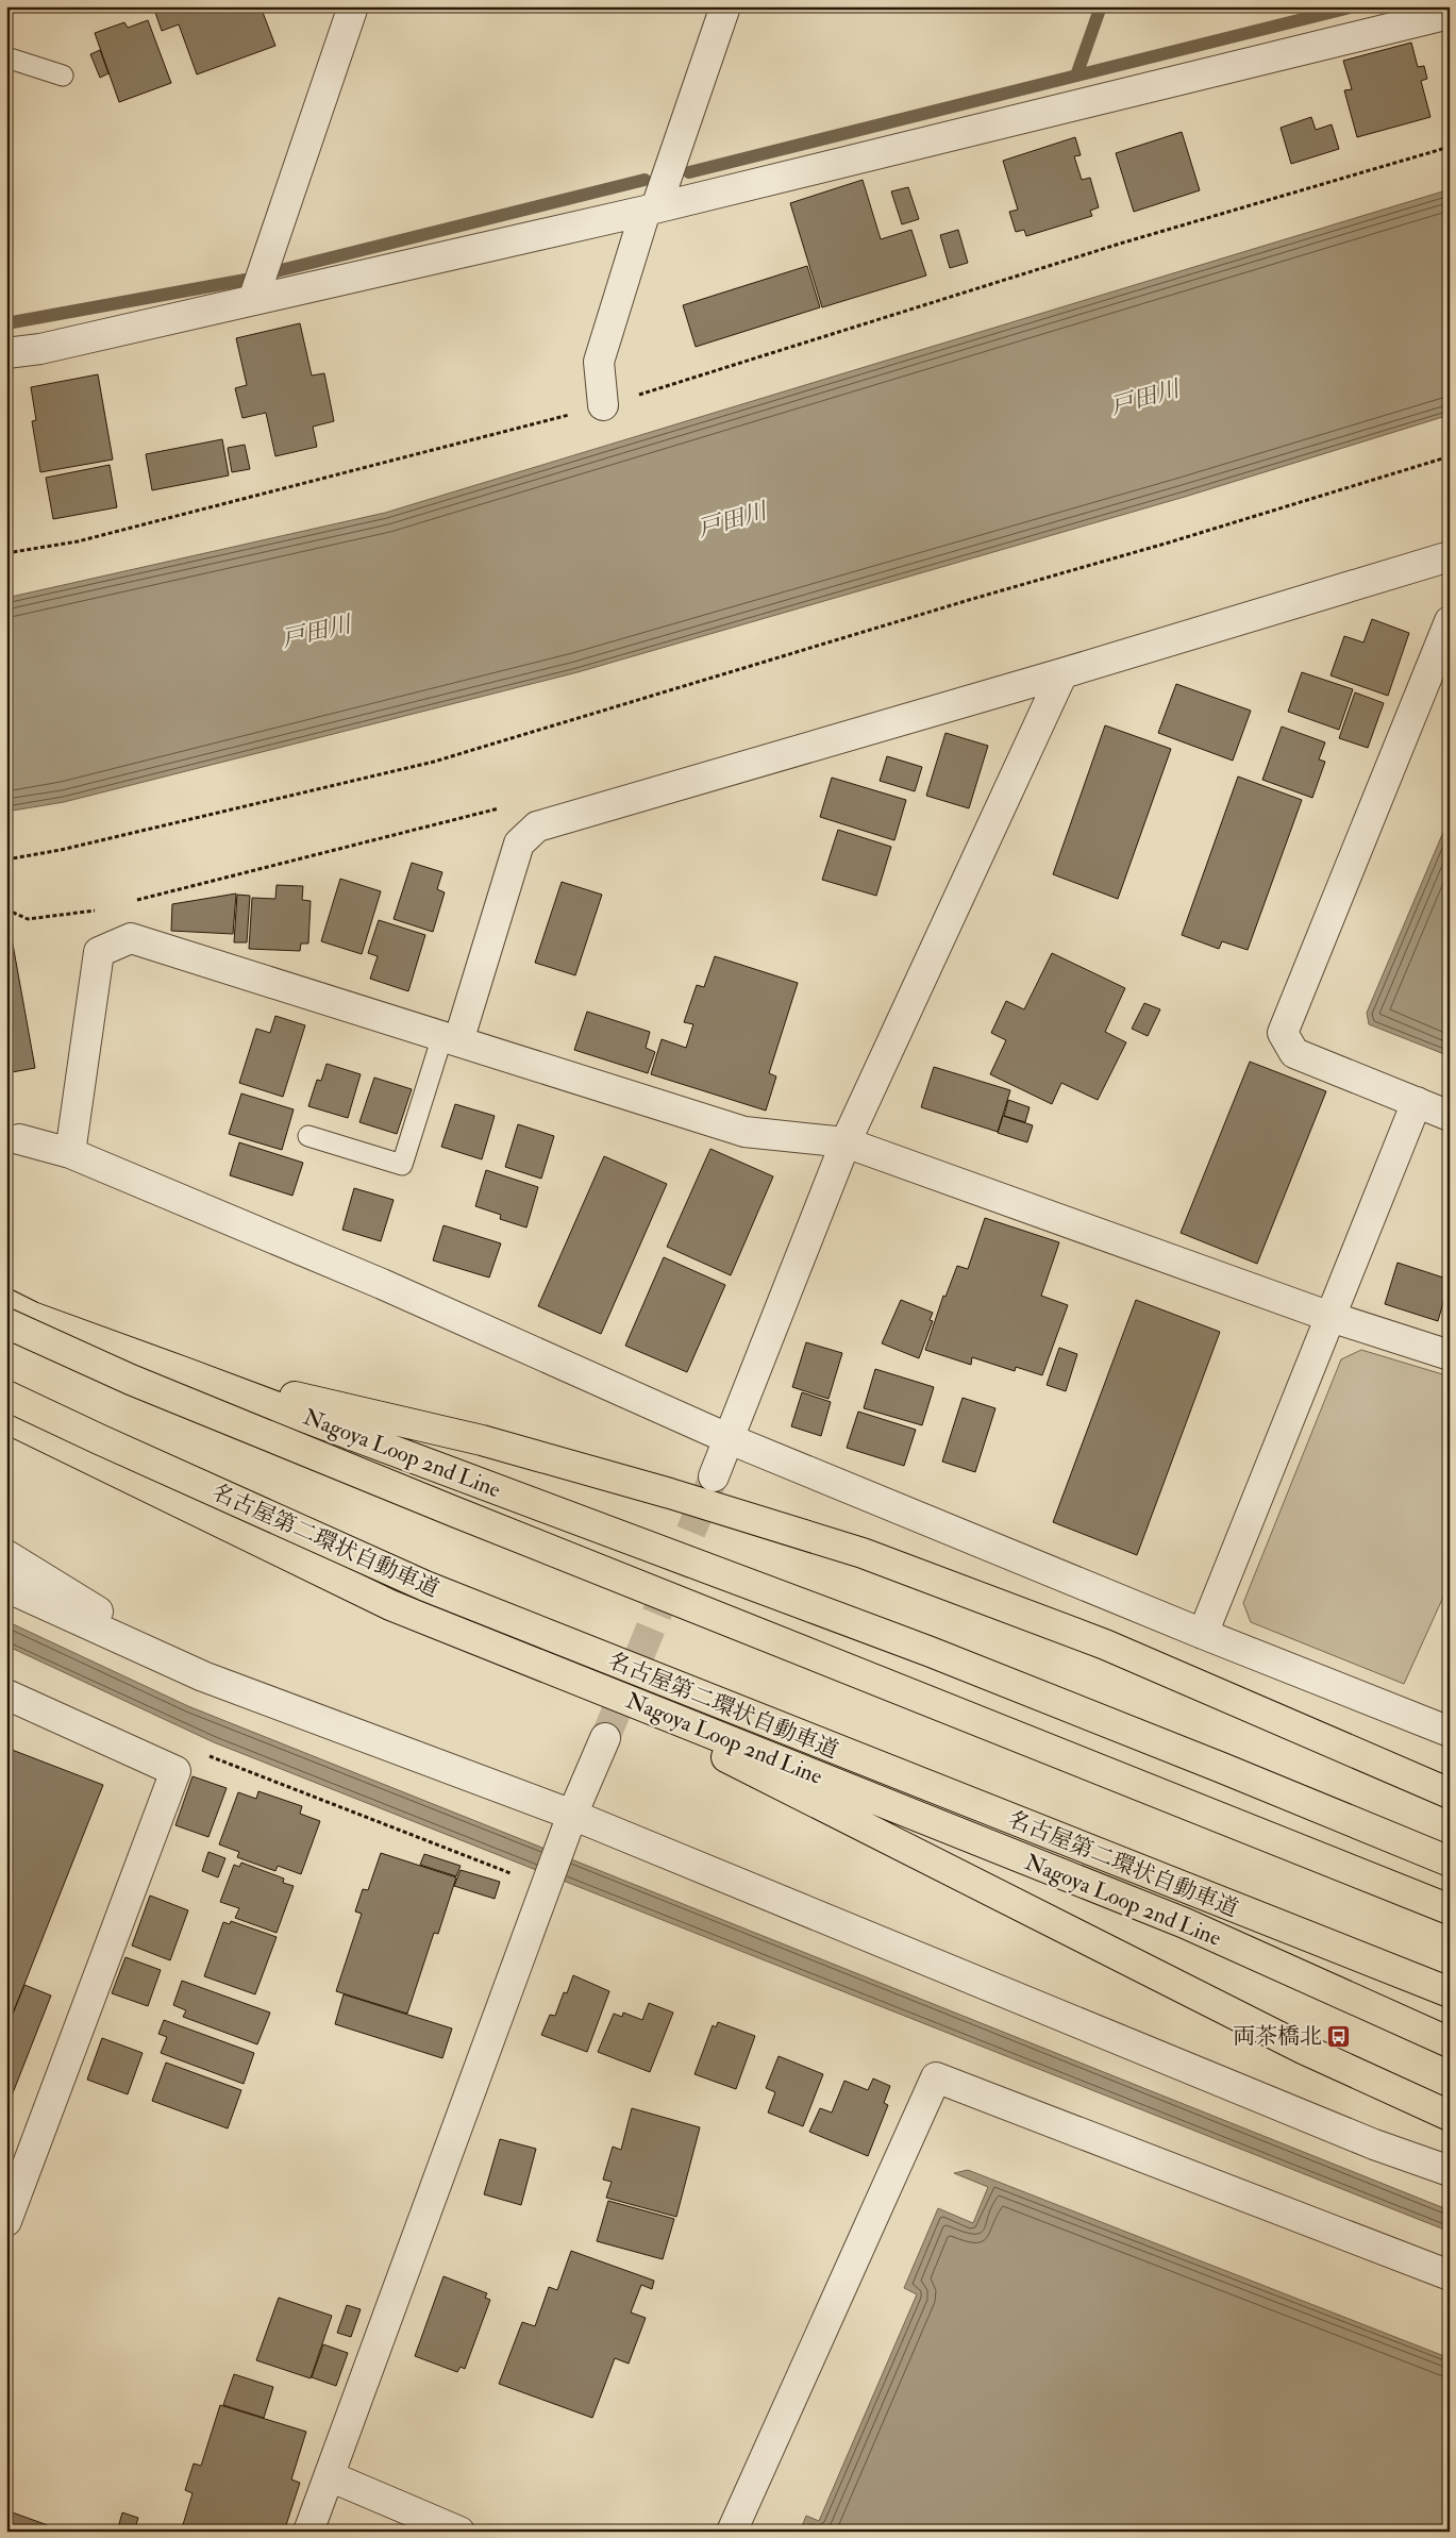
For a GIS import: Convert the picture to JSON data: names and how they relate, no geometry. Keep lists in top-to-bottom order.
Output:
{
  "streets": {
    "highway": ["Nagoya Loop 2nd Line", "名古屋第二環状自動車道"]
  },
  "water": ["戸田川"],
  "places": {
    "bus stop": ["両茶橋北"]
  }
}
